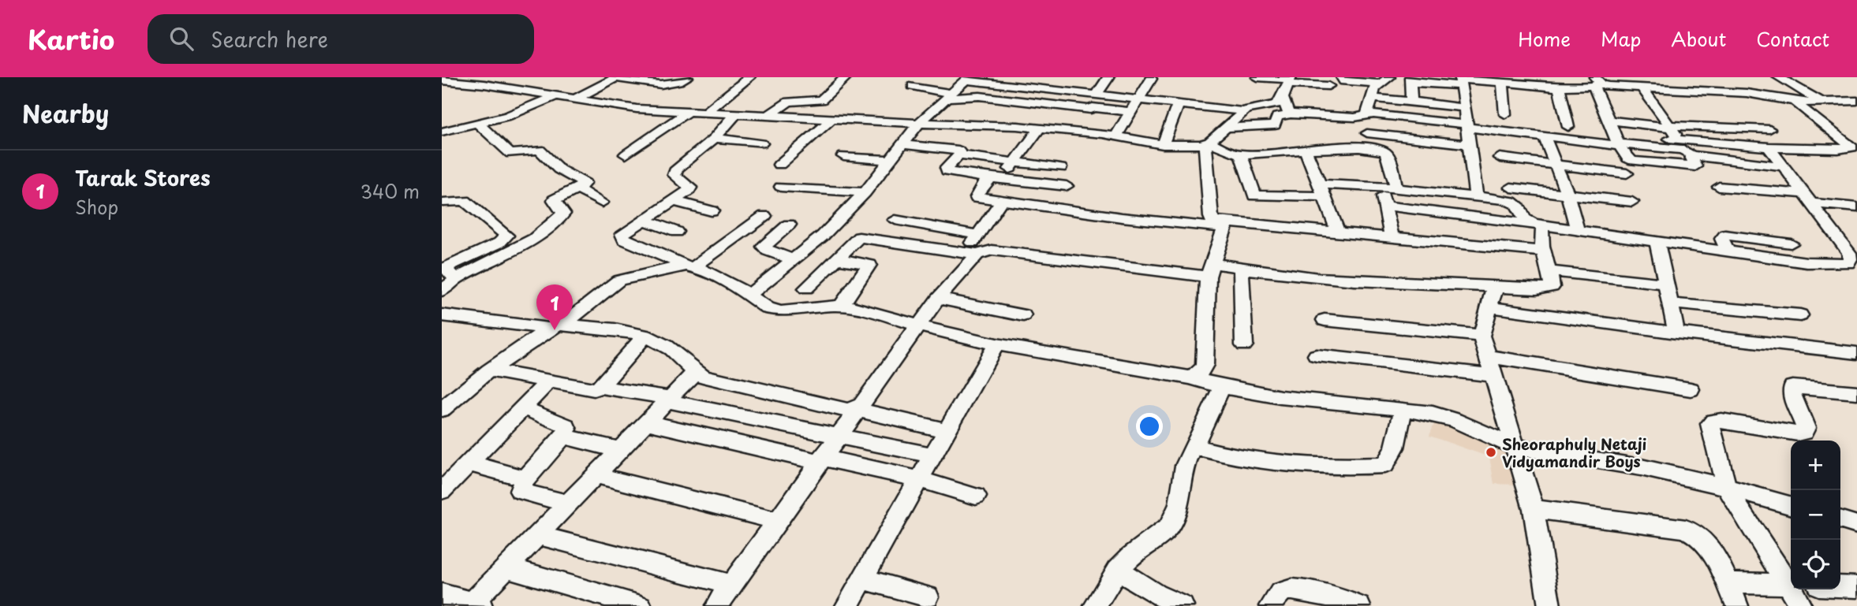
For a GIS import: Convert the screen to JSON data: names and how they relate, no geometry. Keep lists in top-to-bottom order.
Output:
{
  "places": ["Sheoraphuly Netaji Vidyamandir Boys"],
  "page": {
    "header": "Kartio",
    "search": "Search here",
    "nav": [
      "Home",
      "Map",
      "About",
      "Contact"
    ],
    "heading": "Nearby",
    "list": [
      {
        "mark": "1",
        "name": "Tarak Stores",
        "note": "Shop",
        "value": "340 m"
      }
    ],
    "pins": "1",
    "map_buttons": ["+", "−"]
  }
}
